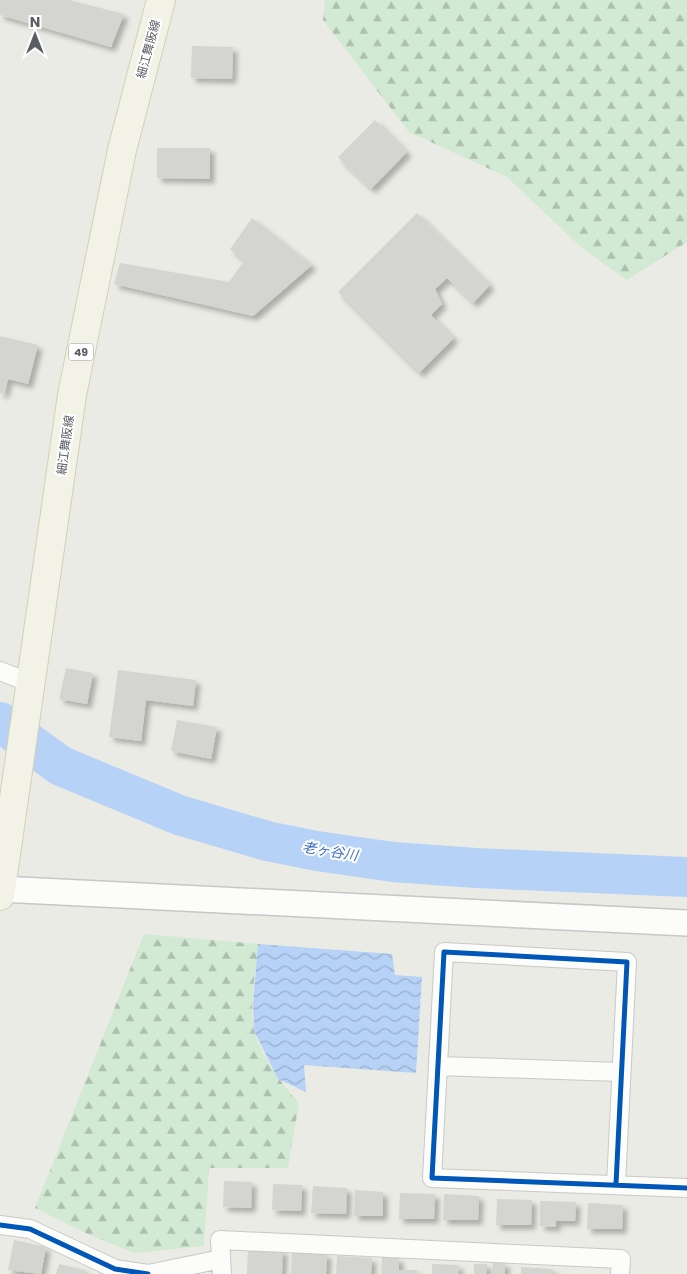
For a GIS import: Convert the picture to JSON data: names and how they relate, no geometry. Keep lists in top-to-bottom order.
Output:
{
  "streets": {
    "main road": ["細江舞阪線", "49"]
  },
  "water": ["老ヶ谷川"],
  "north": "top"
}
